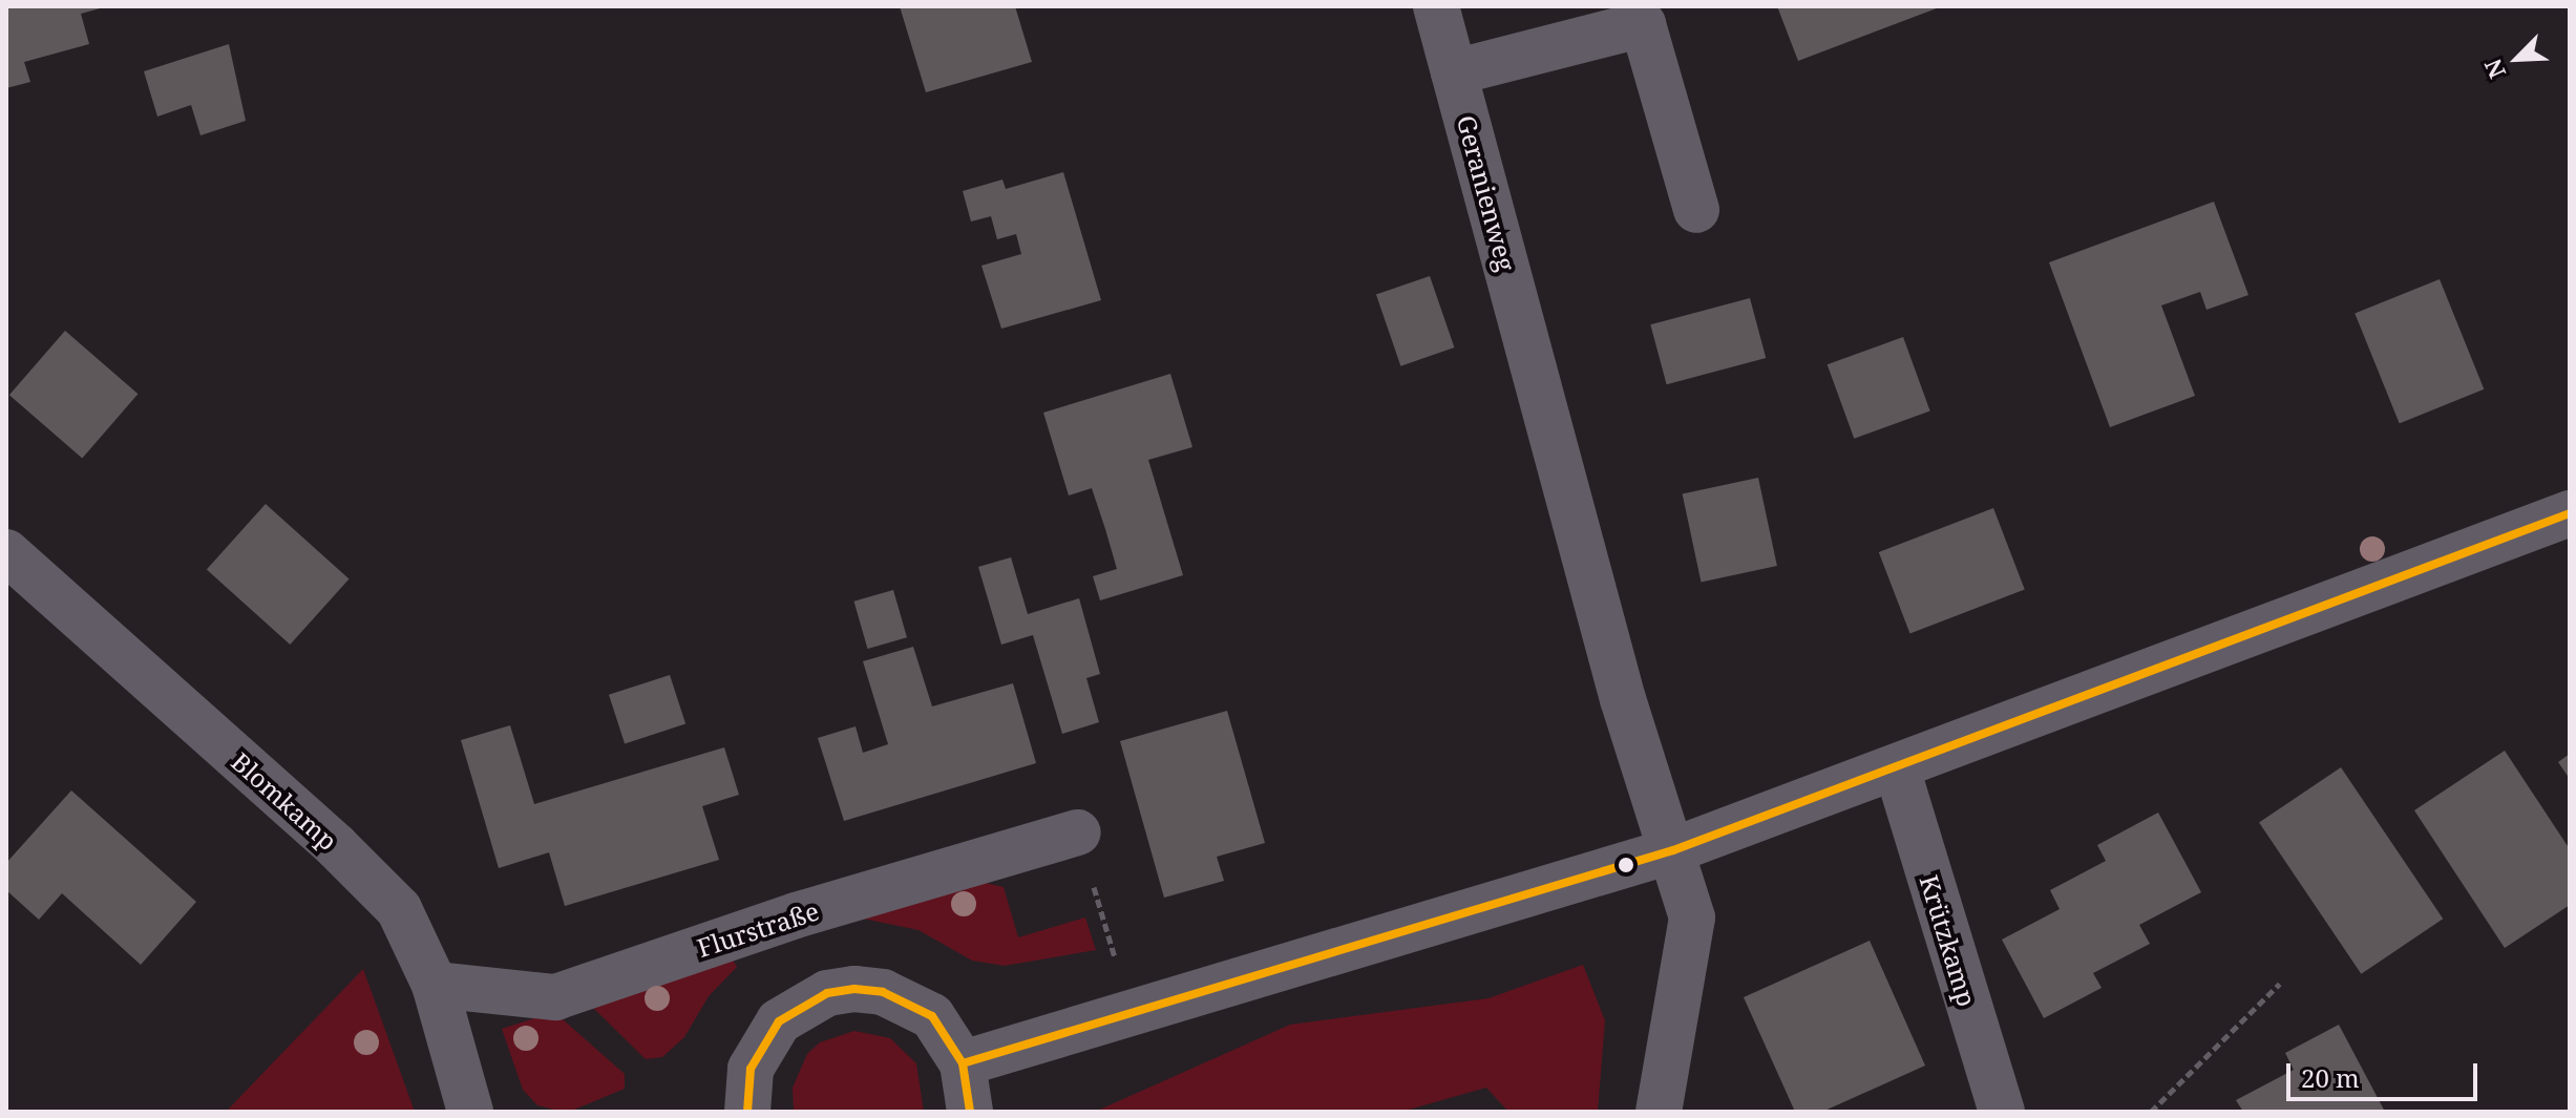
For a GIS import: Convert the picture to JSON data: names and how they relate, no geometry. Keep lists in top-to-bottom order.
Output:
{
  "streets": {
    "street": [
      "Geranienweg",
      "Blomkamp",
      "Flurstraße",
      "Krützkamp"
    ]
  },
  "crossings": [
    ["Blomkamp", "Flurstraße"]
  ],
  "scale_bar": "20 m",
  "north": "bottom left"
}
